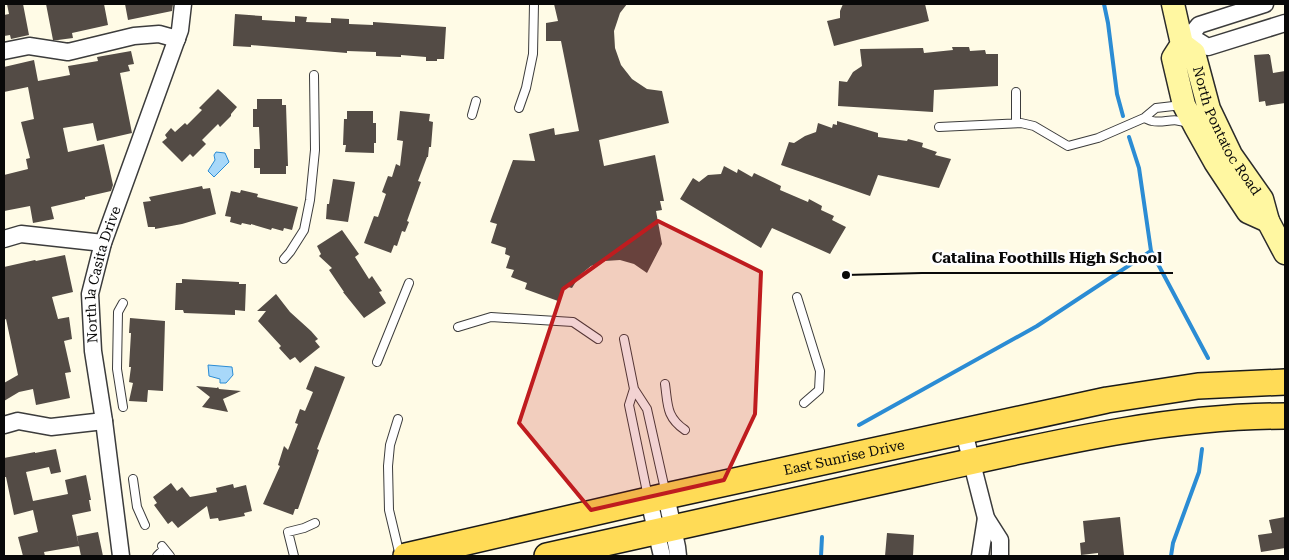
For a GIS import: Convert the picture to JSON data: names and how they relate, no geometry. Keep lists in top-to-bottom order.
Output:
{
  "streets": {
    "main road": ["East Sunrise Drive"],
    "street": ["North Pontatoc Road", "North la Casita Drive"]
  },
  "places": ["Catalina Foothills High School"]
}
